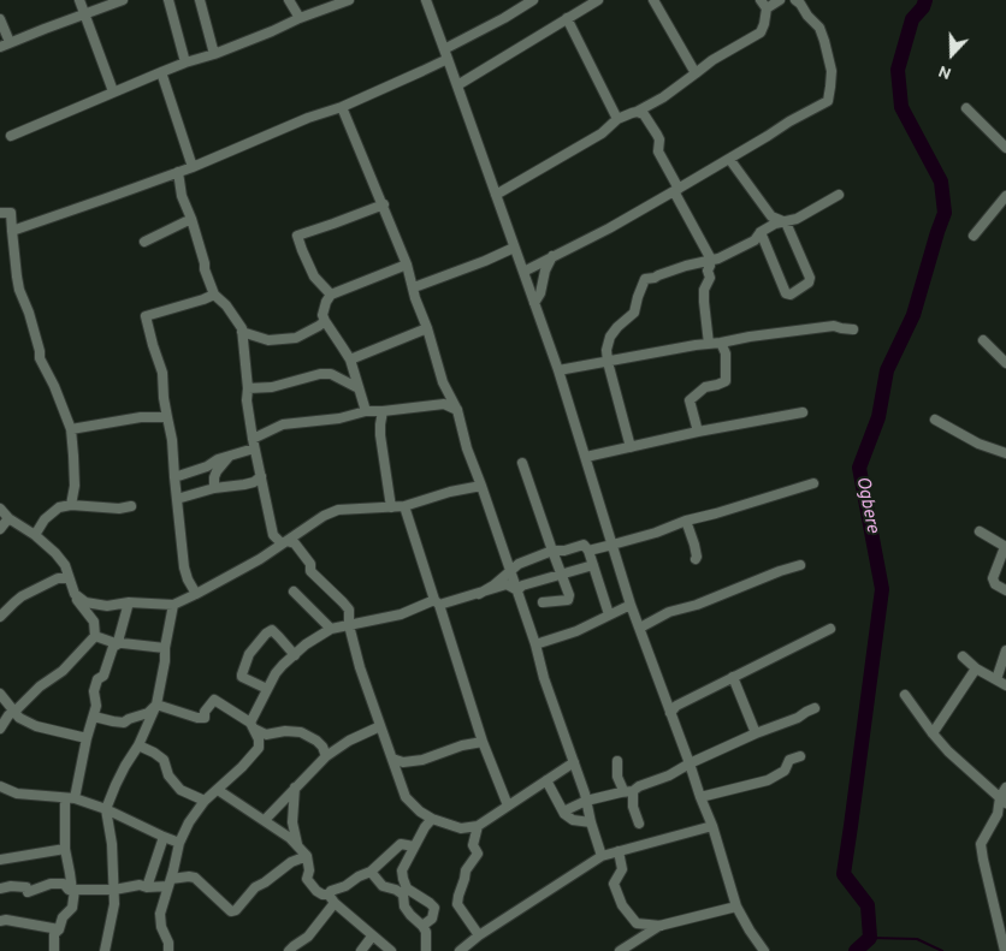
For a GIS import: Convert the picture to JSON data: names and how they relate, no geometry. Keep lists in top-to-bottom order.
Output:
{
  "water": ["Ogbere"],
  "north": "bottom"
}
